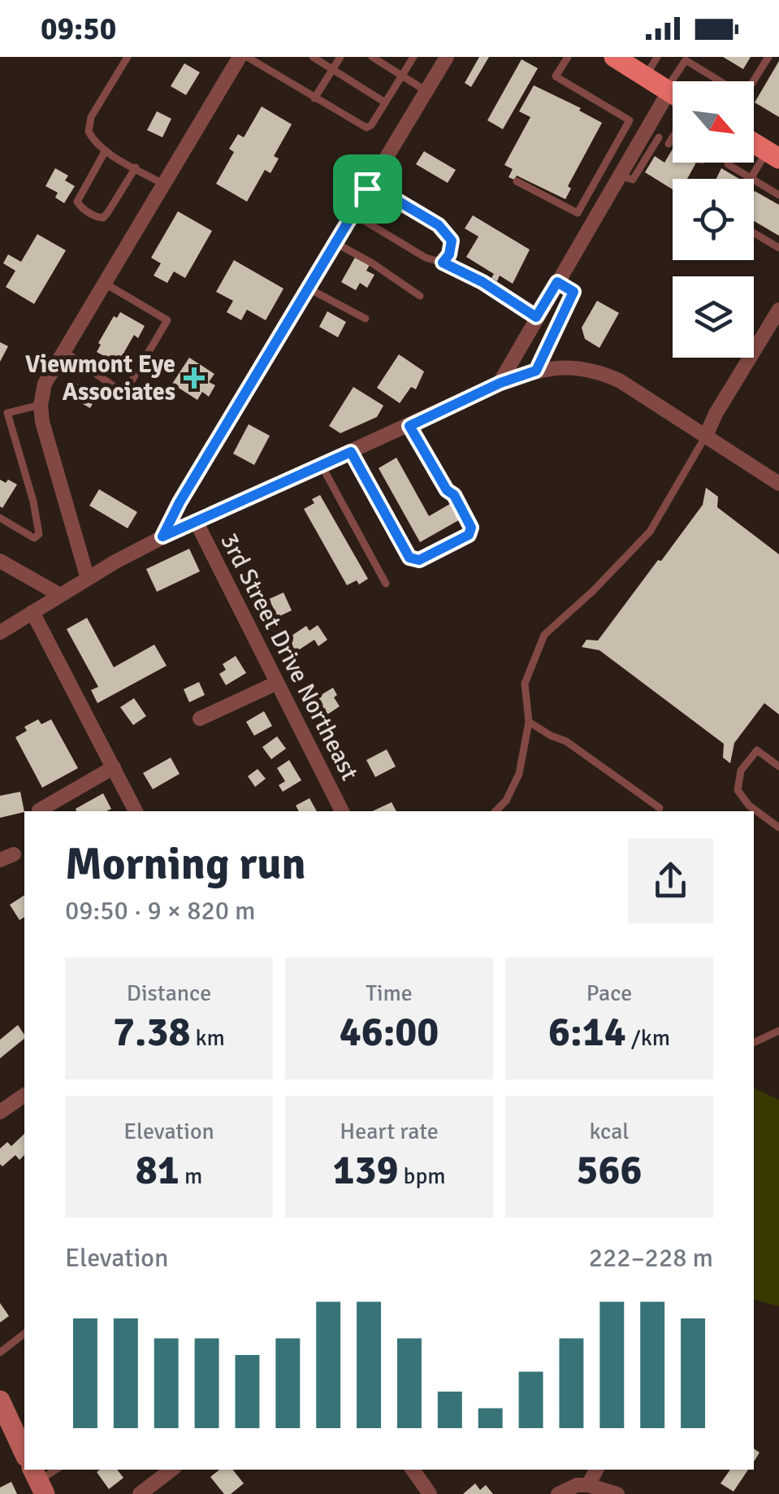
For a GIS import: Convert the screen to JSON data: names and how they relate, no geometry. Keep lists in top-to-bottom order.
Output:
{
  "streets": {
    "street": ["3rd Street Drive Northeast"]
  },
  "places": {
    "health": ["Viewmont Eye Associates"]
  },
  "north": "bottom right",
  "page": {
    "status": "09:50",
    "heading": ["Morning run", "09:50 · 9 × 820 m"],
    "stats": [
      ["Distance", "7.38 km"],
      ["Time", "46:00"],
      ["Pace", "6:14 /km"],
      ["Elevation", "81 m"],
      ["Heart rate", "139 bpm"],
      ["kcal", "566"]
    ],
    "chart": ["Elevation", "222–228 m"]
  }
}
